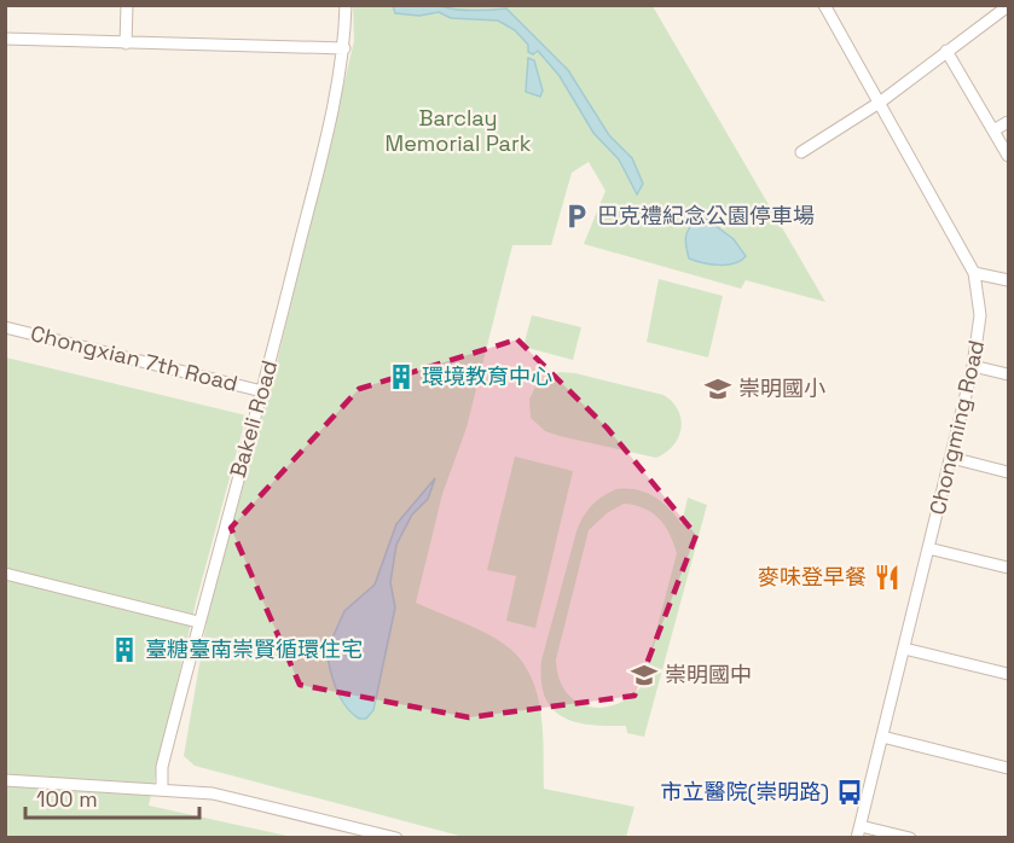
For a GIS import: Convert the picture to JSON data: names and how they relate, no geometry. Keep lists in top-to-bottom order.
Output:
{
  "streets": {
    "street": ["Chongxian 7th Road", "Bakeli Road", "Chongming Road"]
  },
  "crossings": [
    ["Chongxian 7th Road", "Bakeli Road"]
  ],
  "parks": ["Barclay Memorial Park"],
  "places": {
    "parking": ["巴克禮紀念公園停車場"],
    "building": ["環境教育中心", "臺糖臺南崇賢循環住宅"],
    "school or university": ["崇明國小", "崇明國中"],
    "restaurant": ["麥味登早餐"],
    "bus stop": ["市立醫院(崇明路)"]
  },
  "scale_bar": "100 m"
}
